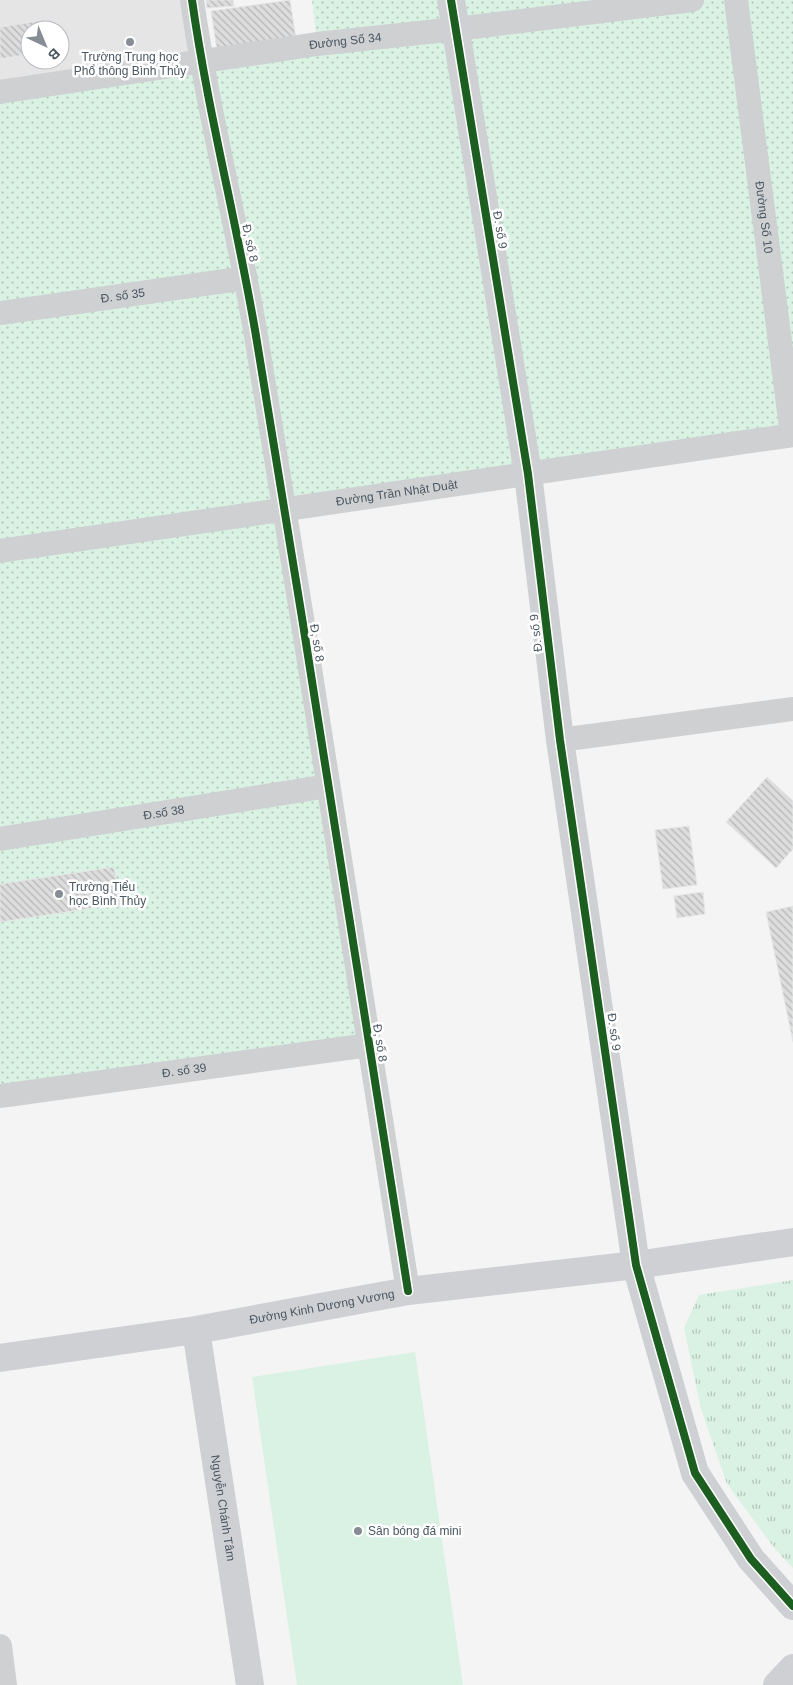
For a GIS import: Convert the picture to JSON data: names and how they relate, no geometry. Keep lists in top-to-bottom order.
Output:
{
  "streets": {
    "street": [
      "Đường Số 34",
      "Đường Số 10",
      "Đ. số 9",
      "Đ, số 8",
      "Đ. số 35",
      "Đường Trần Nhật Duật",
      "Đ.số 38",
      "Đ. số 39",
      "Đường Kinh Dương Vương",
      "Nguyễn Chánh Tâm"
    ]
  },
  "crossings": [
    ["Đường Số 34", "Đ. số 9"],
    ["Đường Số 34", "Đ, số 8"],
    ["Đường Số 10", "Đường Trần Nhật Duật"],
    ["Đ. số 9", "Đường Trần Nhật Duật"],
    ["Đ. số 9", "Đường Kinh Dương Vương"],
    ["Đ, số 8", "Đ. số 35"],
    ["Đ, số 8", "Đường Trần Nhật Duật"],
    ["Đ, số 8", "Đ.số 38"],
    ["Đ, số 8", "Đ. số 39"],
    ["Đ, số 8", "Đường Kinh Dương Vương"],
    ["Đường Kinh Dương Vương", "Nguyễn Chánh Tâm"]
  ],
  "places": ["Trường Trung học Phổ thông Bình Thủy", "Trường Tiểu học Bình Thủy", "Sân bóng đá mini"],
  "north": "bottom right"
}
